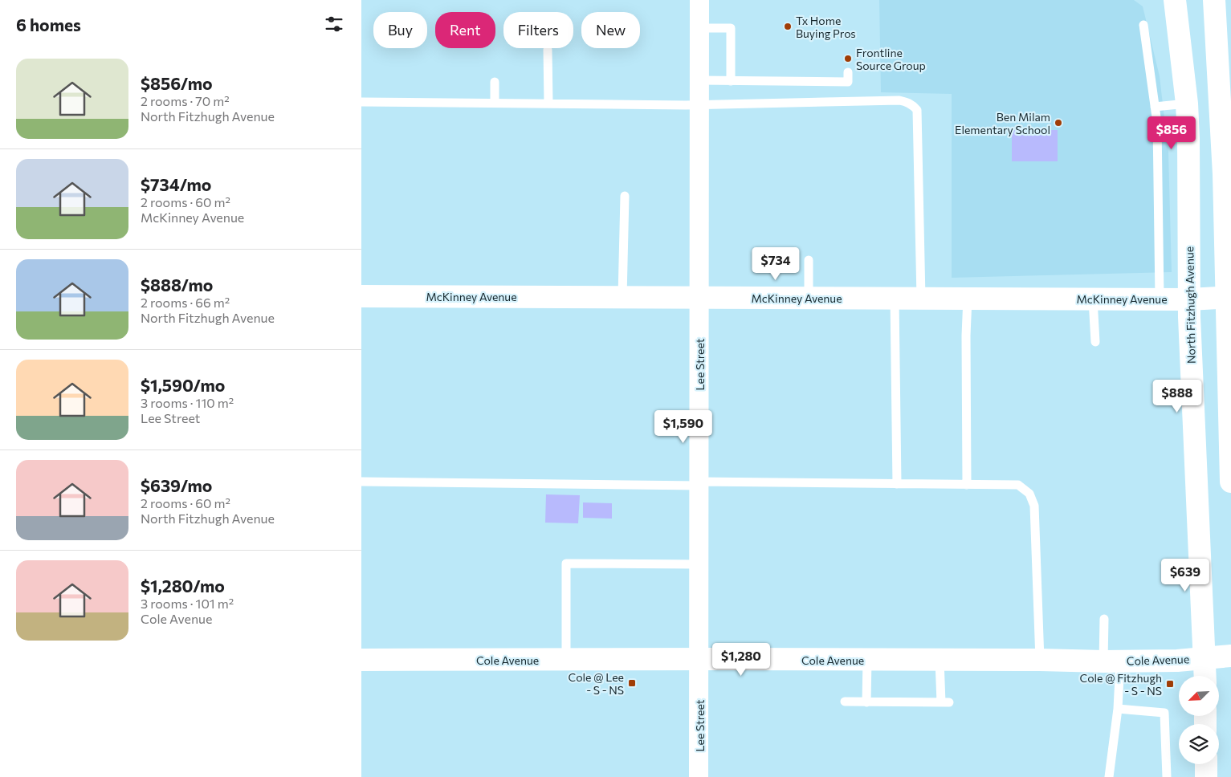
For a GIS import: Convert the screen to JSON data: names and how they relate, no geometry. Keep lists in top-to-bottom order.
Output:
{
  "streets": {
    "street": [
      "McKinney Avenue",
      "North Fitzhugh Avenue",
      "Lee Street",
      "Cole Avenue"
    ]
  },
  "crossings": [
    ["McKinney Avenue", "North Fitzhugh Avenue"],
    ["McKinney Avenue", "Lee Street"],
    ["North Fitzhugh Avenue", "Cole Avenue"],
    ["Lee Street", "Cole Avenue"]
  ],
  "places": {
    "other": ["Tx Home Buying Pros", "Frontline Source Group", "Ben Milam Elementary School"],
    "transit": ["Cole @ Lee - S - NS", "Cole @ Fitzhugh - S - NS"]
  },
  "north": "bottom left",
  "page": {
    "heading": "6 homes",
    "chip": [
      "Buy",
      "Rent",
      "Filters",
      "New"
    ],
    "list": [
      {
        "name": "$856/mo",
        "note": "2 rooms · 70 m² · North Fitzhugh Avenue"
      },
      {
        "name": "$734/mo",
        "note": "2 rooms · 60 m² · McKinney Avenue"
      },
      {
        "name": "$888/mo",
        "note": "2 rooms · 66 m² · North Fitzhugh Avenue"
      },
      {
        "name": "$1,590/mo",
        "note": "3 rooms · 110 m² · Lee Street"
      },
      {
        "name": "$639/mo",
        "note": "2 rooms · 60 m² · North Fitzhugh Avenue"
      },
      {
        "name": "$1,280/mo",
        "note": "3 rooms · 101 m² · Cole Avenue"
      }
    ],
    "price": [
      "$856",
      "$734",
      "$888",
      "$1,590",
      "$639",
      "$1,280"
    ]
  }
}
